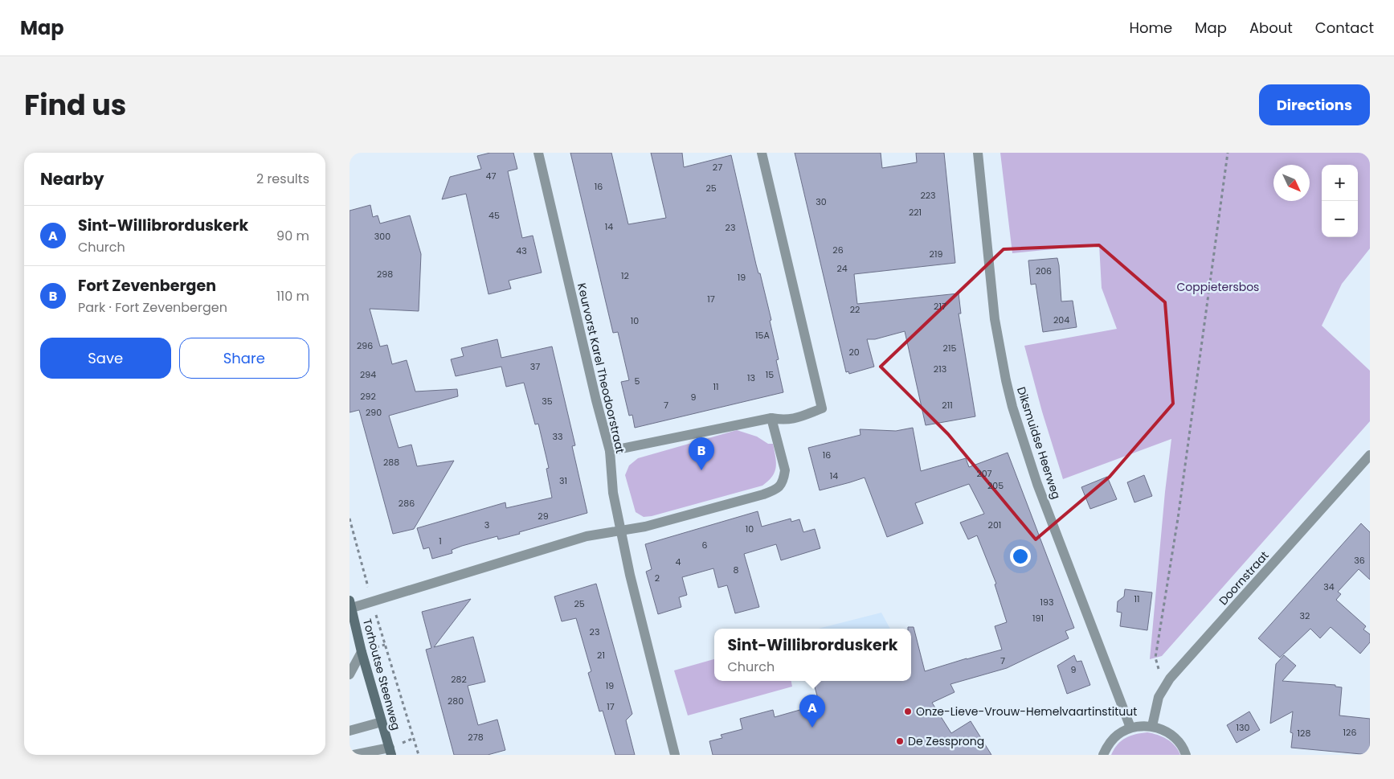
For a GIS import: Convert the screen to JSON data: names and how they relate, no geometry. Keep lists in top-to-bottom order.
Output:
{
  "streets": {
    "main road": ["Torhoutse Steenweg"],
    "street": ["Keurvorst Karel Theodoorstraat", "Diksmuidse Heerweg", "Doornstraat"]
  },
  "parks": ["Coppietersbos"],
  "places": ["Onze-Lieve-Vrouw-Hemelvaartinstituut", "De Zessprong"],
  "house_numbers": [
    "27",
    "47",
    "16",
    "25",
    "223",
    "30",
    "221",
    "45",
    "14",
    "23",
    "300",
    "26",
    "43",
    "219",
    "24",
    "206",
    "298",
    "12",
    "19",
    "17",
    "217",
    "22",
    "204",
    "10",
    "15A",
    "296",
    "215",
    "20",
    "37",
    "213",
    "294",
    "15",
    "13",
    "5",
    "11",
    "292",
    "9",
    "35",
    "7",
    "211",
    "290",
    "33",
    "16",
    "288",
    "207",
    "14",
    "31",
    "205",
    "286",
    "29",
    "3",
    "201",
    "10",
    "1",
    "6",
    "36",
    "4",
    "8",
    "2",
    "34",
    "11",
    "193",
    "25",
    "32",
    "191",
    "23",
    "21",
    "7",
    "9",
    "282",
    "19",
    "280",
    "17",
    "130",
    "126",
    "128",
    "278"
  ],
  "north": "bottom right",
  "page": {
    "header": "Map",
    "nav": [
      "Home",
      "Map",
      "About",
      "Contact"
    ],
    "title": "Find us",
    "buttons": [
      "Directions",
      ["Save", "Share"]
    ],
    "heading": ["Nearby", "2 results"],
    "map_buttons": ["+", "−"],
    "list": [
      {
        "mark": "A",
        "name": "Sint-Willibrorduskerk",
        "note": "Church",
        "value": "90 m"
      },
      {
        "mark": "B",
        "name": "Fort Zevenbergen",
        "note": "Park · Fort Zevenbergen",
        "value": "110 m"
      }
    ],
    "pins": ["B", "A"],
    "popup": ["Sint-Willibrorduskerk", "Church"]
  }
}
